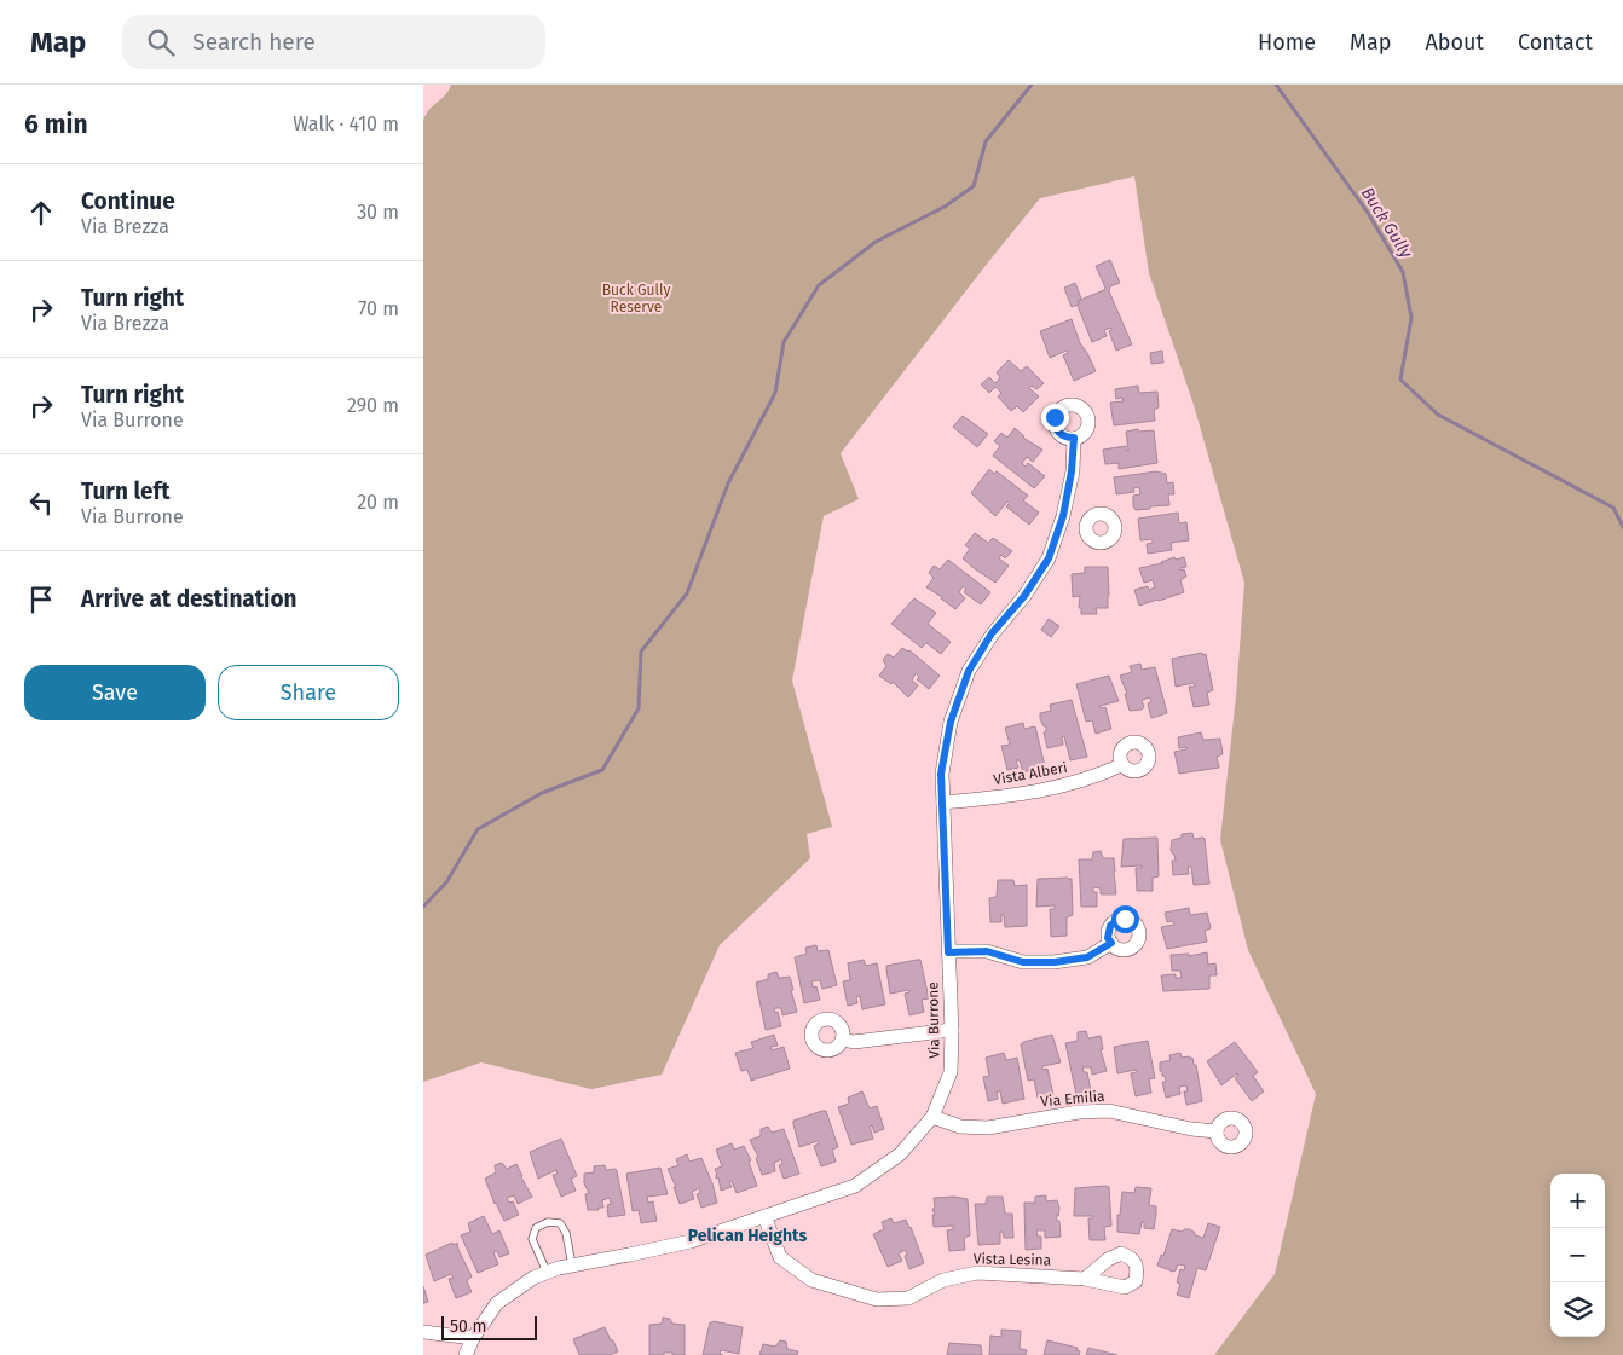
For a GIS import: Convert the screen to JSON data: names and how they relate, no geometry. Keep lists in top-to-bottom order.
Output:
{
  "streets": {
    "street": [
      "Vista Alberi",
      "Via Burrone",
      "Via Emilia",
      "Vista Lesina"
    ]
  },
  "crossings": [
    ["Vista Alberi", "Via Burrone"],
    ["Via Burrone", "Via Emilia"],
    ["Via Burrone", "Vista Lesina"]
  ],
  "districts": ["Pelican Heights"],
  "water": ["Buck Gully"],
  "parks": ["Buck Gully Reserve"],
  "scale_bar": "50 m",
  "page": {
    "header": "Map",
    "search": "Search here",
    "nav": [
      "Home",
      "Map",
      "About",
      "Contact"
    ],
    "heading": ["6 min", "Walk · 410 m"],
    "list": [
      ["Continue", "Via Brezza", "30 m"],
      ["Turn right", "Via Brezza", "70 m"],
      ["Turn right", "Via Burrone", "290 m"],
      ["Turn left", "Via Burrone", "20 m"],
      "Arrive at destination"
    ],
    "buttons": ["Save", "Share"],
    "map_buttons": ["+", "−"],
    "scale": "50 m"
  }
}
